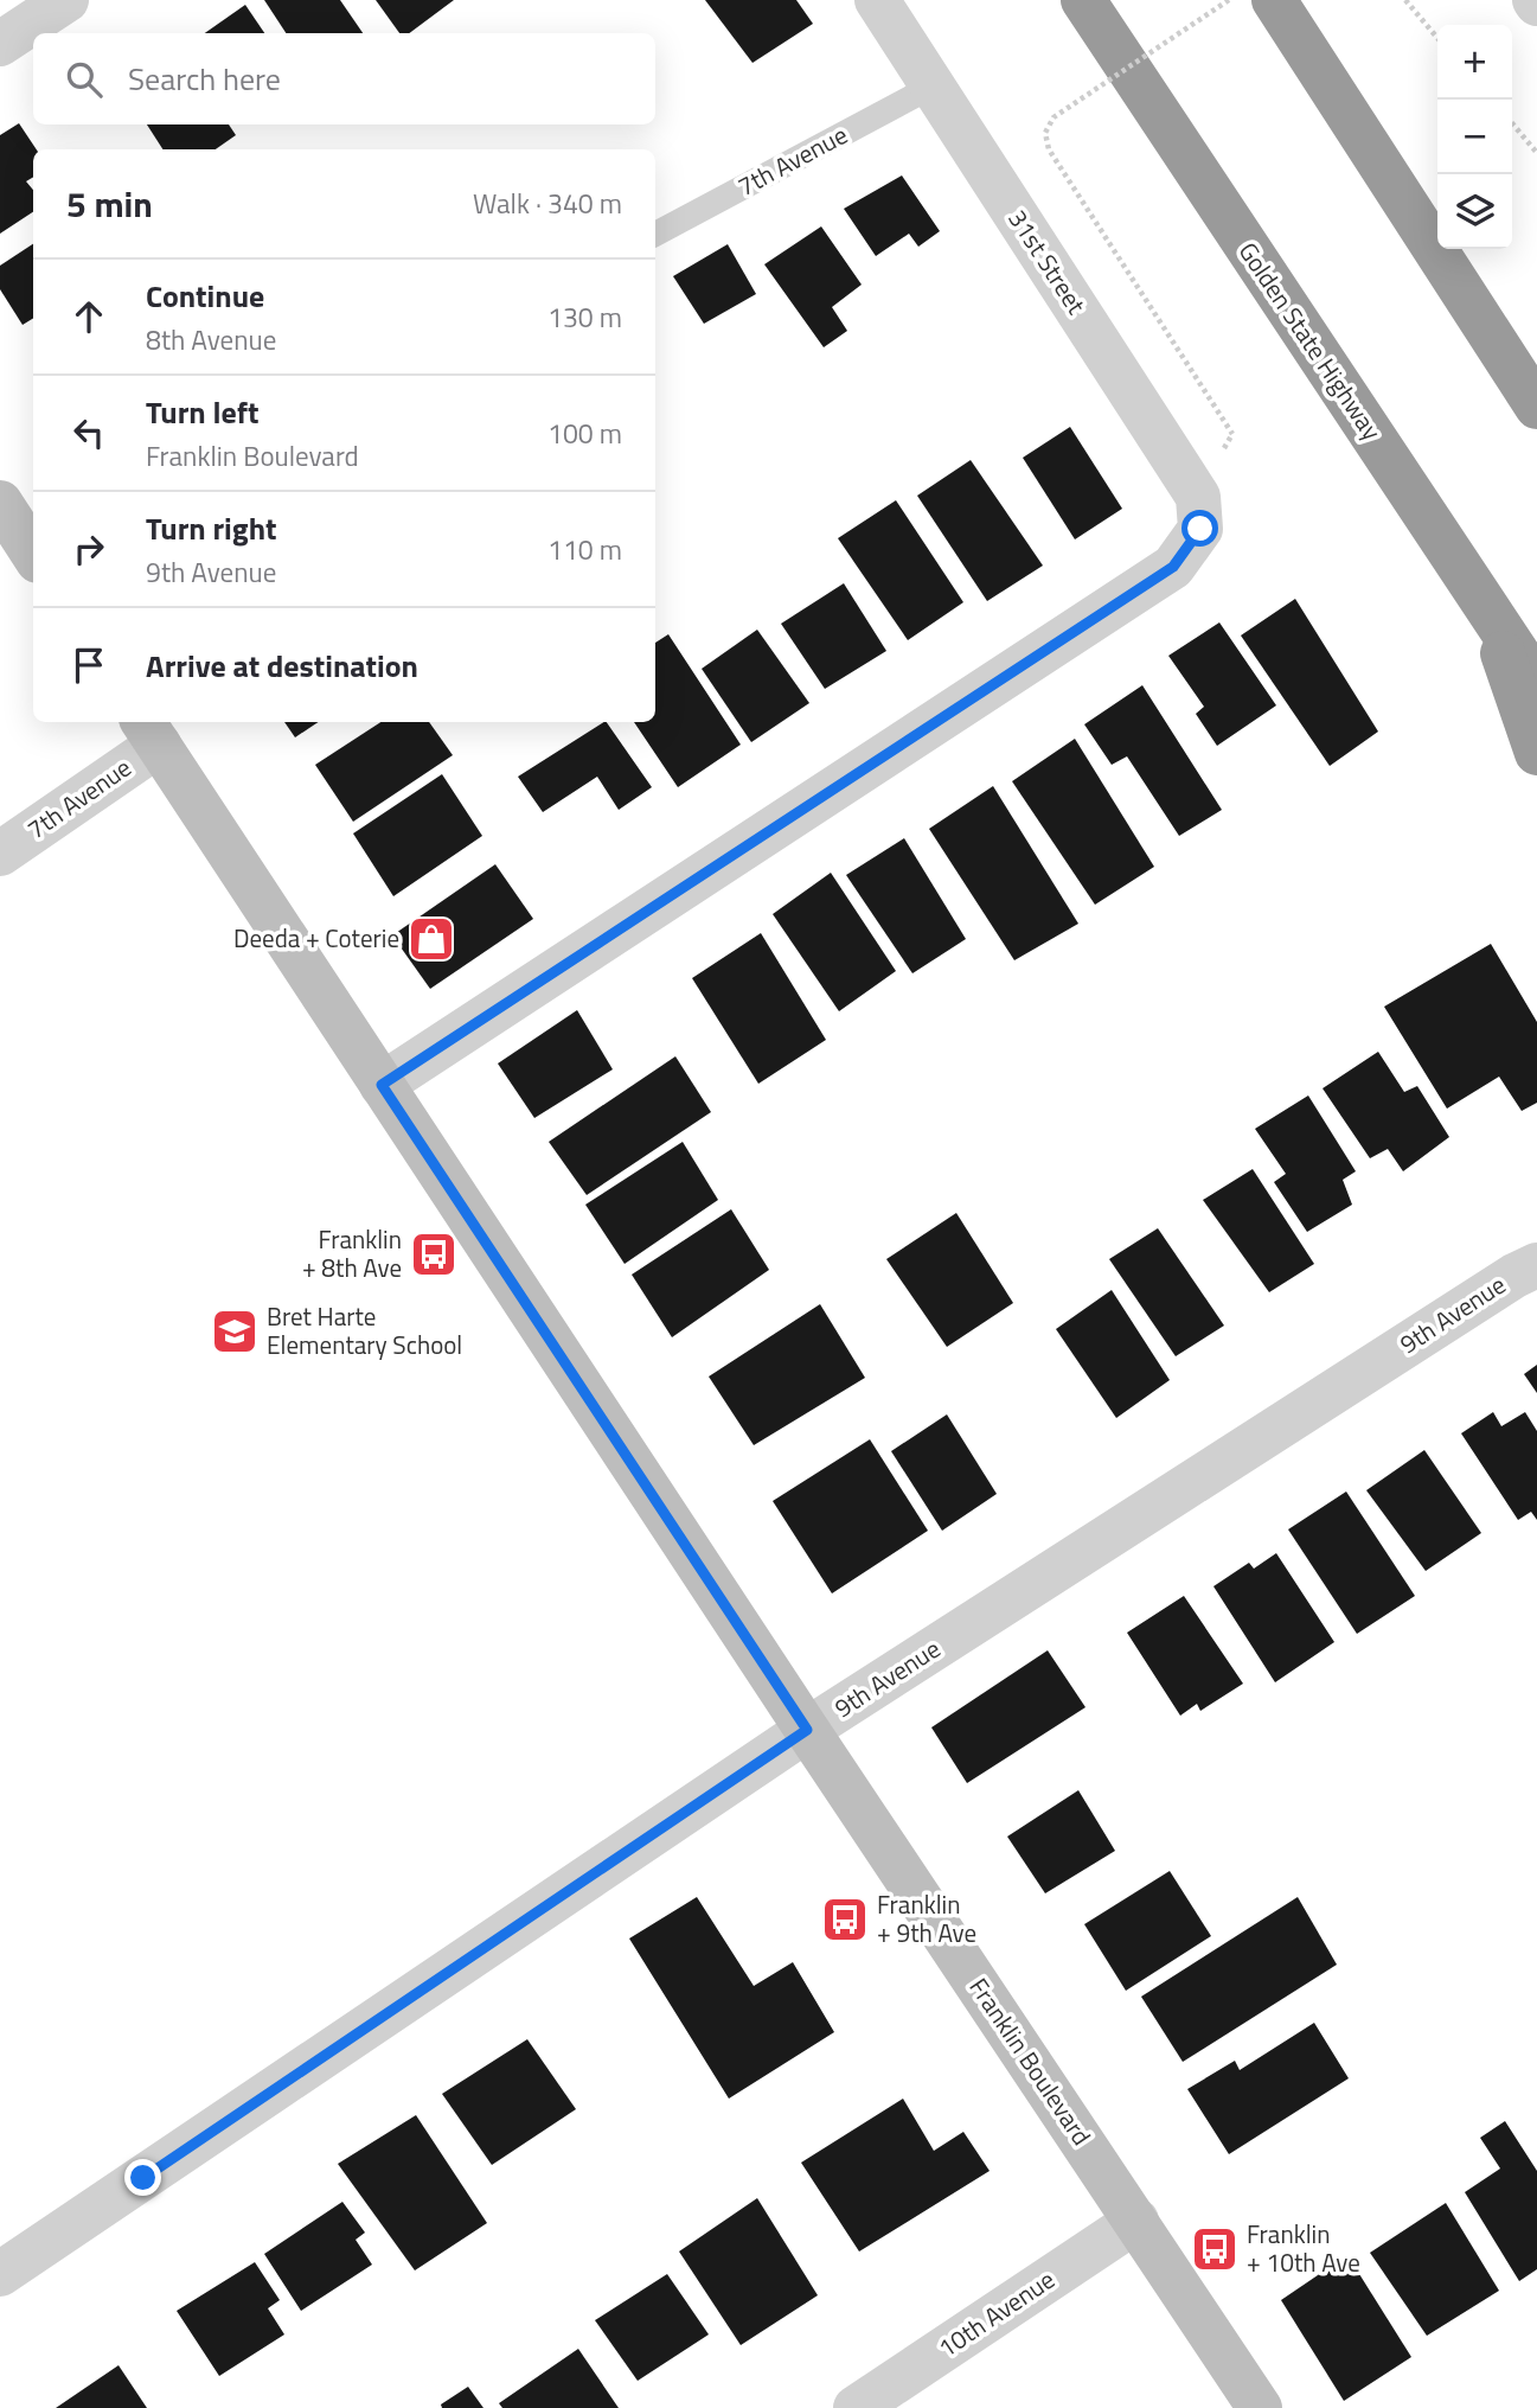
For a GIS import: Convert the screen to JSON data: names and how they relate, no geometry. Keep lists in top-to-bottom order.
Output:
{
  "streets": {
    "highway": ["Golden State Highway"],
    "main road": ["Franklin Boulevard"],
    "street": [
      "7th Avenue",
      "31st Street",
      "9th Avenue",
      "10th Avenue"
    ]
  },
  "crossings": [
    ["7th Avenue", "31st Street"],
    ["7th Avenue", "Franklin Boulevard"],
    ["31st Street", "Franklin Boulevard"],
    ["9th Avenue", "Franklin Boulevard"],
    ["Franklin Boulevard", "10th Avenue"]
  ],
  "places": {
    "shop": ["Deeda + Coterie"],
    "bus stop": ["Franklin + 8th Ave", "Franklin + 9th Ave", "Franklin + 10th Ave"],
    "school or university": ["Bret Harte Elementary School"]
  },
  "page": {
    "map_buttons": ["+", "−"],
    "search": "Search here",
    "heading": ["5 min", "Walk · 340 m"],
    "list": [
      ["Continue", "8th Avenue", "130 m"],
      ["Turn left", "Franklin Boulevard", "100 m"],
      ["Turn right", "9th Avenue", "110 m"],
      "Arrive at destination"
    ]
  }
}
